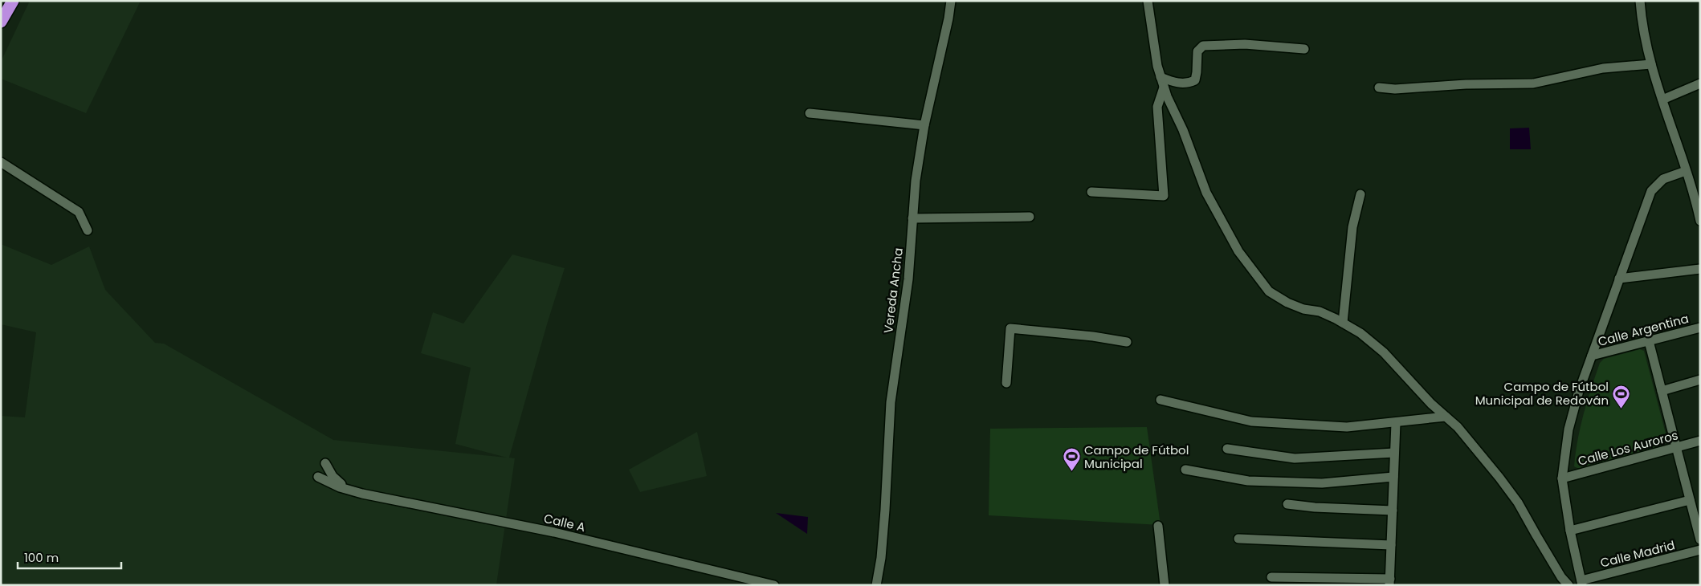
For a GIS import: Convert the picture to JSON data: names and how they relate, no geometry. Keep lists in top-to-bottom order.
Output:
{
  "streets": {
    "street": [
      "Vereda Ancha",
      "Calle Argentina",
      "Calle Los Auroros",
      "Calle A",
      "Calle Madrid"
    ]
  },
  "places": {
    "sports": ["Campo de Fútbol Municipal de Redován", "Campo de Fútbol Municipal"]
  },
  "scale_bar": "100 m"
}
